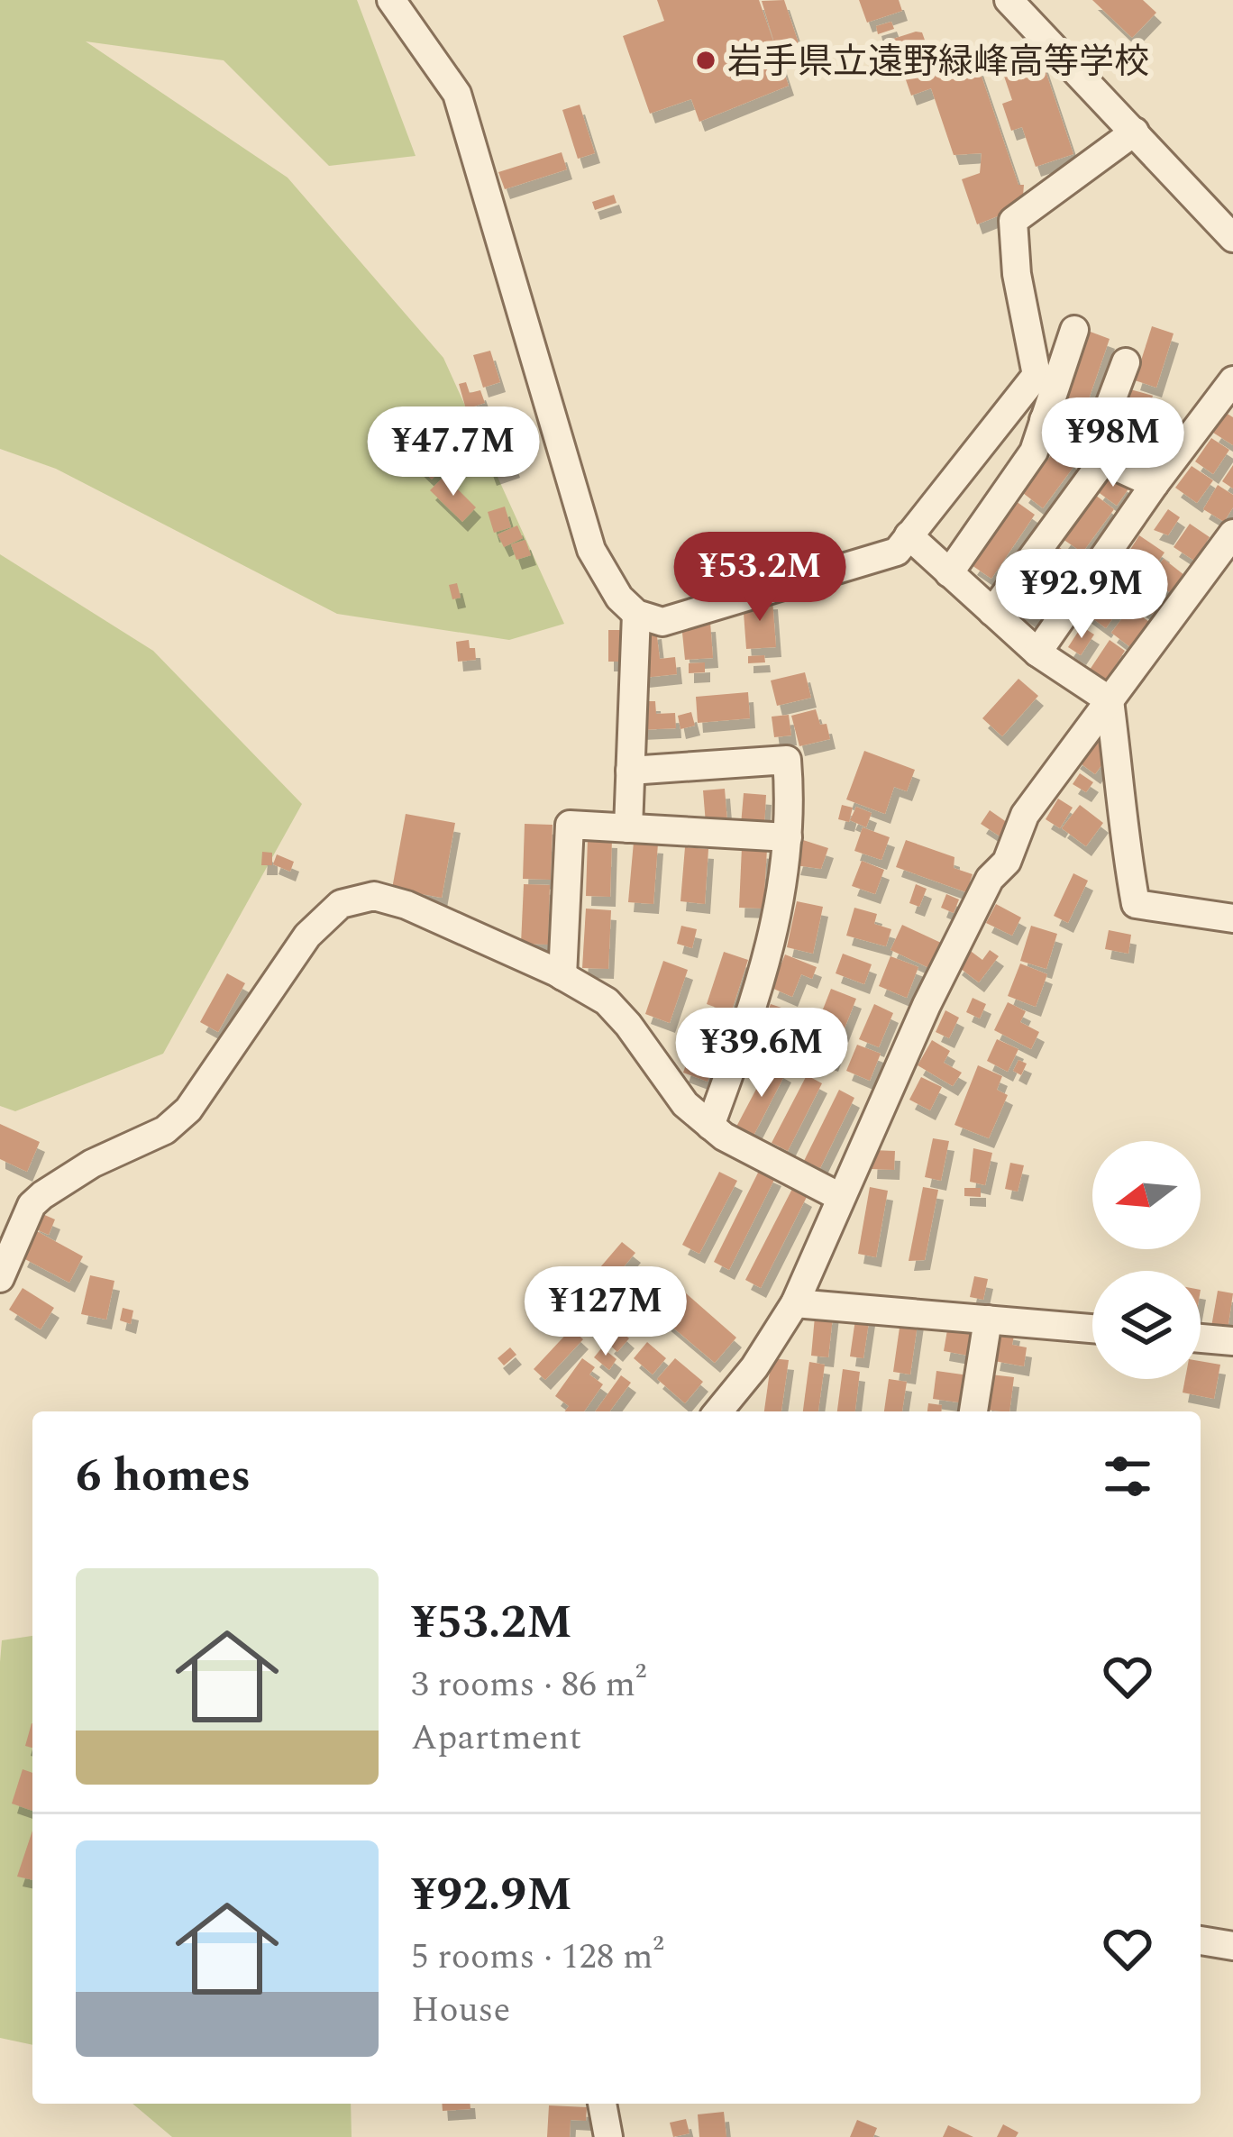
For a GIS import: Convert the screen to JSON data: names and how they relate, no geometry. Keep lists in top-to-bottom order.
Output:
{
  "places": ["岩手県立遠野緑峰高等学校"],
  "north": "left",
  "page": {
    "price": [
      "¥98M",
      "¥47.7M",
      "¥53.2M",
      "¥92.9M",
      "¥39.6M",
      "¥127M"
    ],
    "heading": "6 homes",
    "list": [
      {
        "name": "¥53.2M",
        "note": "3 rooms · 86 m² · Apartment"
      },
      {
        "name": "¥92.9M",
        "note": "5 rooms · 128 m² · House"
      }
    ]
  }
}
